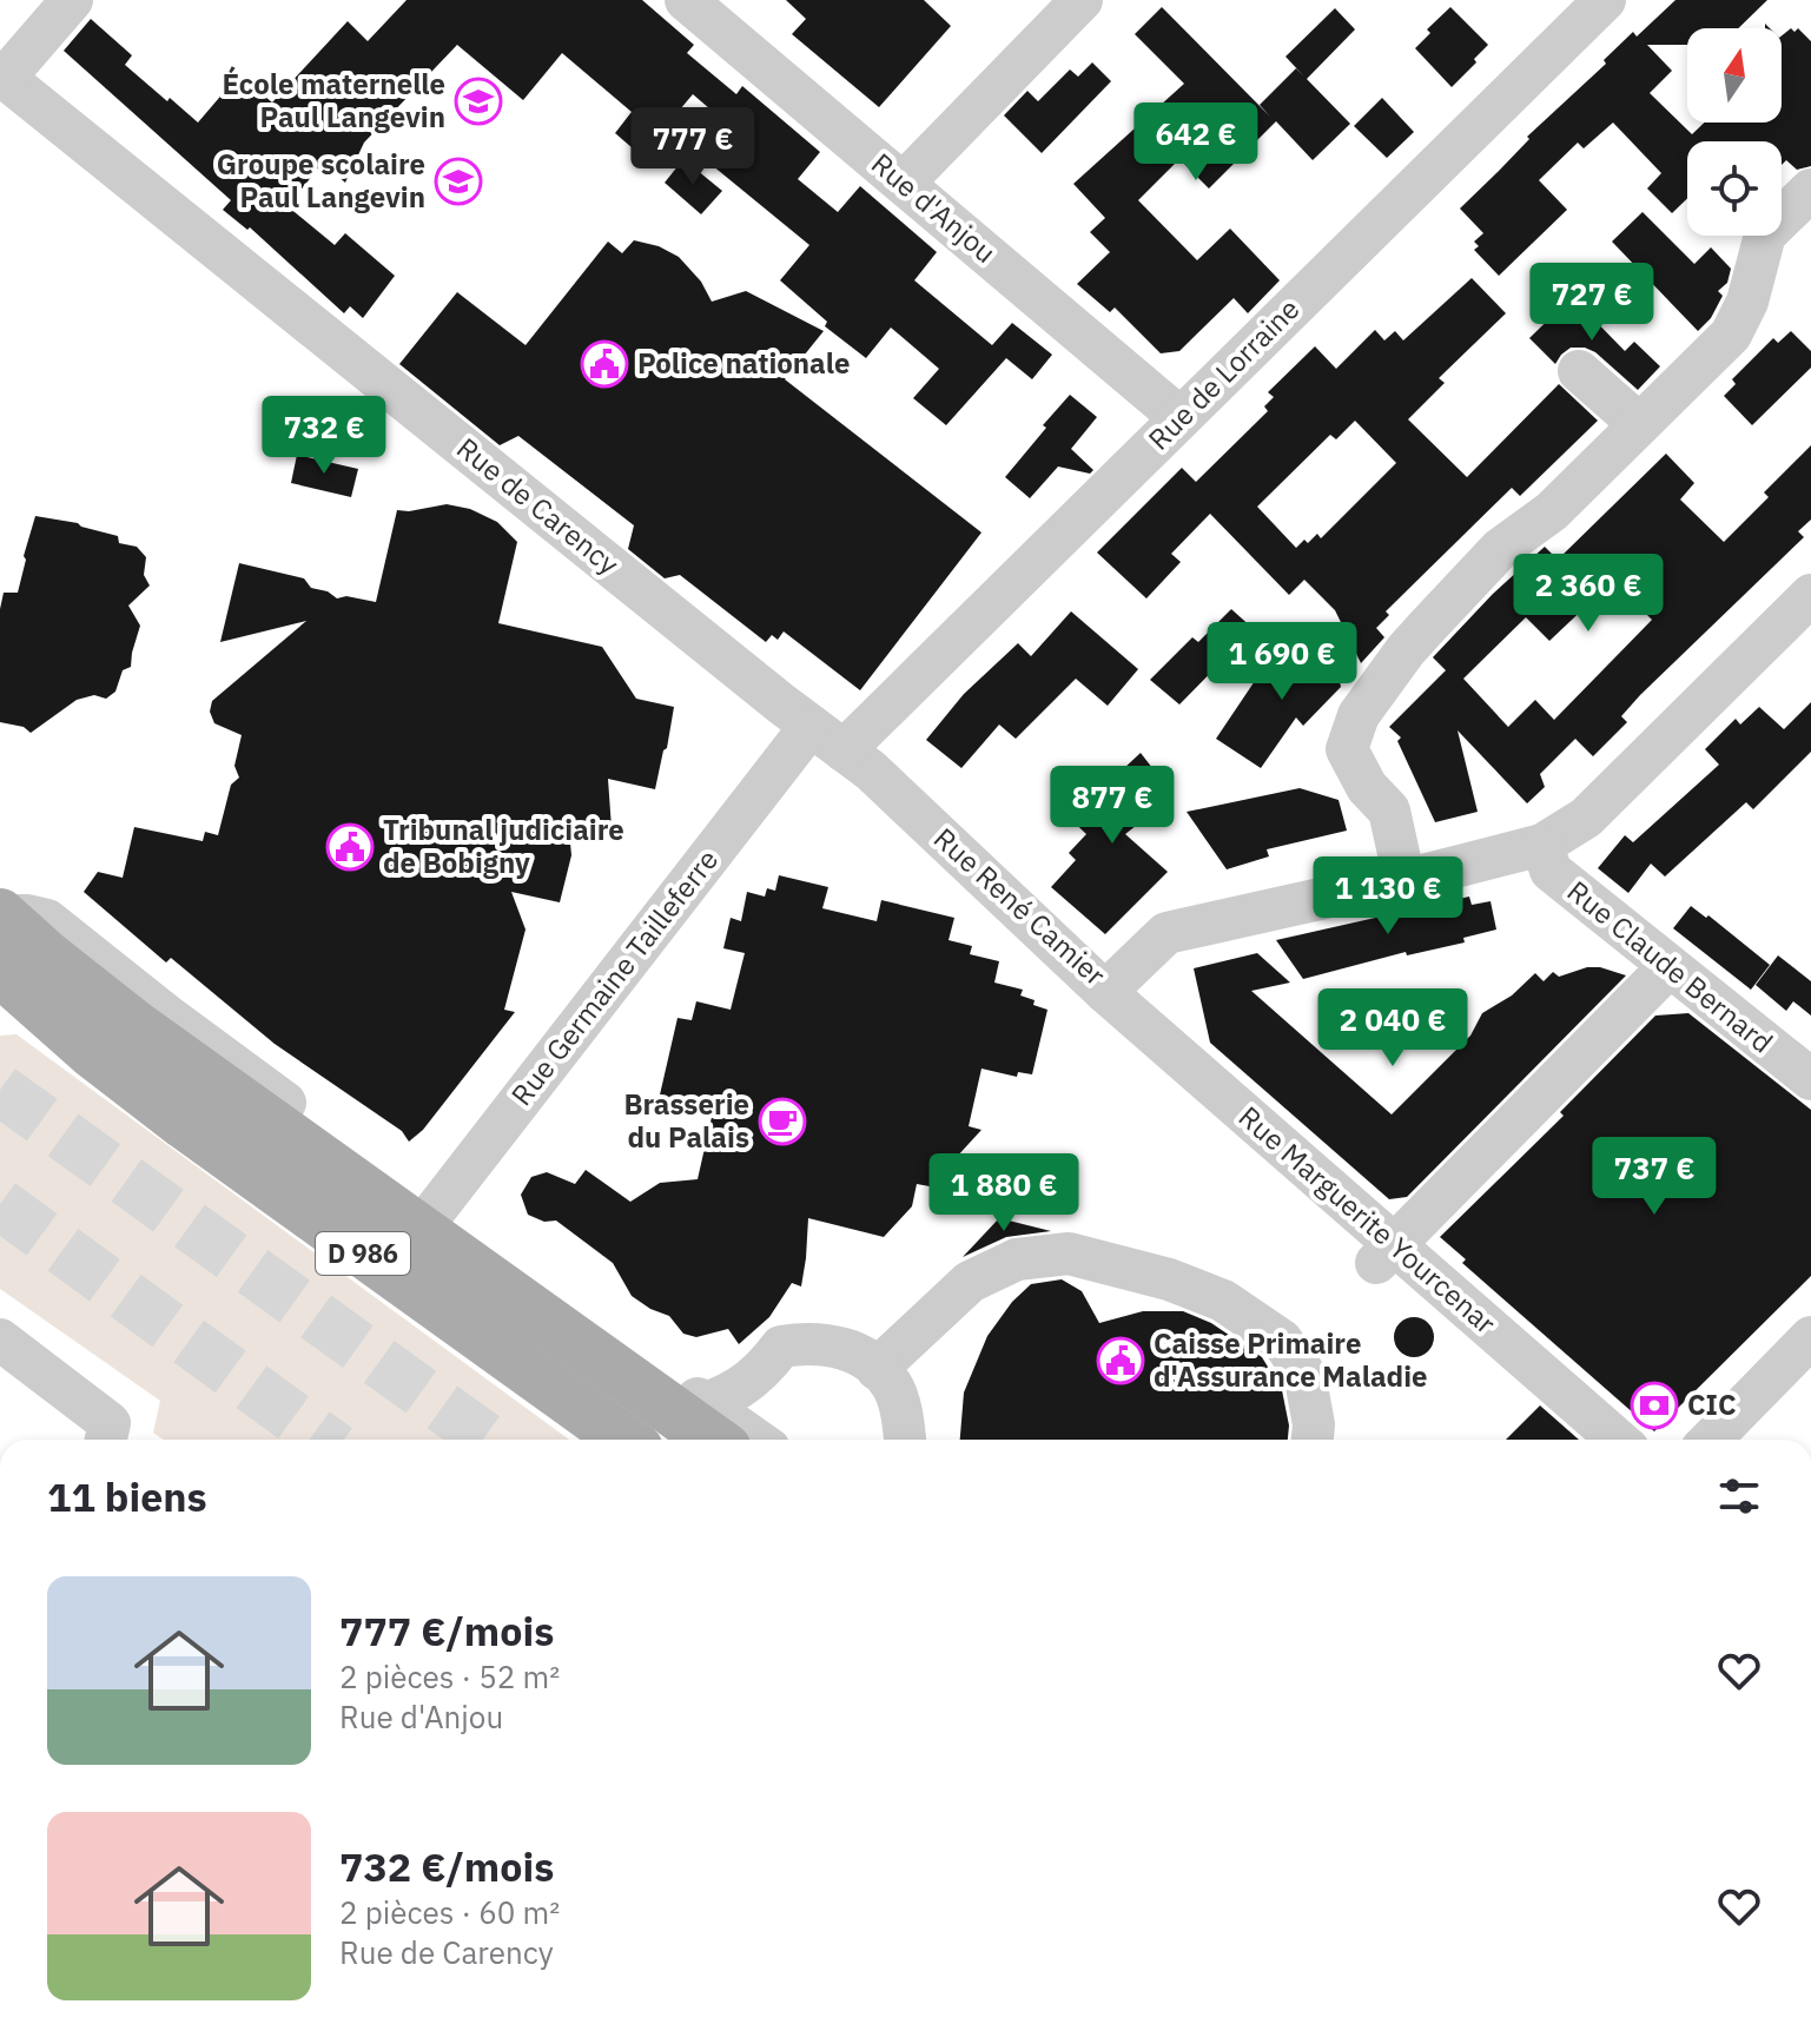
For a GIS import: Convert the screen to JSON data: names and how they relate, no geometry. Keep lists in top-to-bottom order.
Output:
{
  "streets": {
    "main road": ["D 986"],
    "street": [
      "Rue d'Anjou",
      "Rue de Lorraine",
      "Rue de Carency",
      "Rue René Camier",
      "Rue Claude Bernard",
      "Rue Germaine Tailleferre",
      "Rue Marguerite Yourcenar"
    ]
  },
  "crossings": [
    ["Rue d'Anjou", "Rue de Lorraine"],
    ["Rue de Lorraine", "Rue de Carency"],
    ["Rue de Lorraine", "Rue René Camier"],
    ["Rue de Lorraine", "Rue Germaine Tailleferre"],
    ["Rue de Carency", "Rue René Camier"],
    ["Rue de Carency", "Rue Germaine Tailleferre"],
    ["Rue René Camier", "Rue Claude Bernard"],
    ["Rue René Camier", "Rue Germaine Tailleferre"],
    ["Rue René Camier", "Rue Marguerite Yourcenar"],
    ["Rue Germaine Tailleferre", "D 986"]
  ],
  "places": {
    "school or university": ["École maternelle Paul Langevin", "Groupe scolaire Paul Langevin"],
    "public building": ["Police nationale", "Tribunal judiciaire de Bobigny", "Caisse Primaire d'Assurance Maladie"],
    "cafe": ["Brasserie du Palais"],
    "bank": ["CIC"]
  },
  "north": "top",
  "page": {
    "price": [
      "642 €",
      "777 €",
      "727 €",
      "732 €",
      "2 360 €",
      "1 690 €",
      "877 €",
      "1 130 €",
      "2 040 €",
      "737 €",
      "1 880 €"
    ],
    "heading": "11 biens",
    "list": [
      {
        "name": "777 €/mois",
        "note": "2 pièces · 52 m² · Rue d'Anjou"
      },
      {
        "name": "732 €/mois",
        "note": "2 pièces · 60 m² · Rue de Carency"
      }
    ]
  }
}
